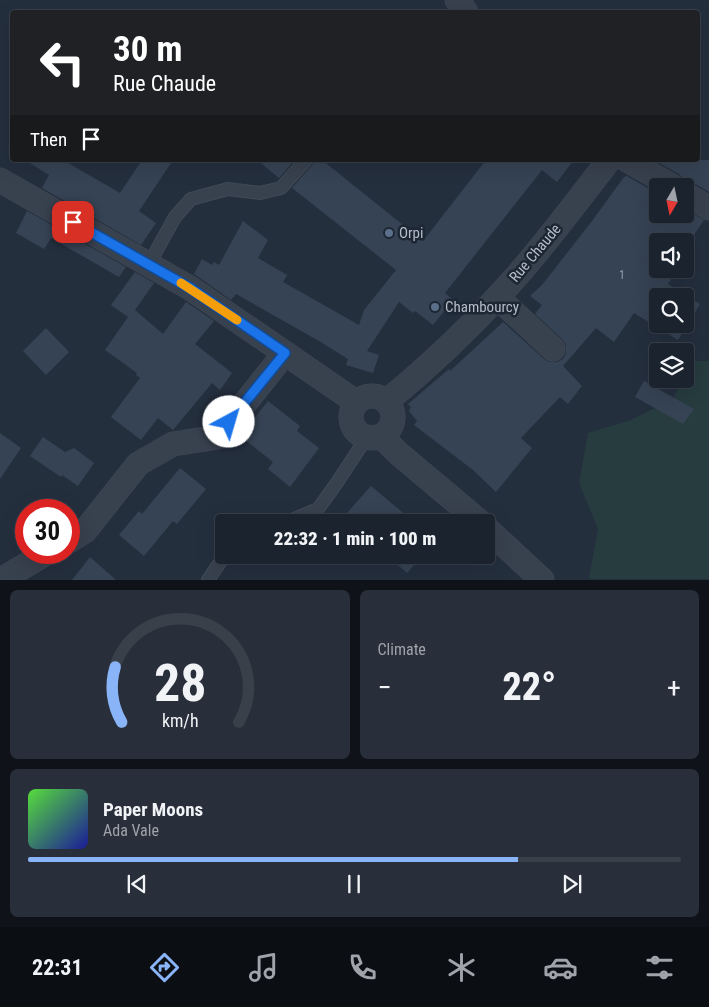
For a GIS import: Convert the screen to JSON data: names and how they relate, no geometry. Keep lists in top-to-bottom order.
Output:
{
  "streets": {
    "street": ["Rue Chaude"]
  },
  "places": ["Orpi", "Chambourcy"],
  "house_numbers": ["1"],
  "north": "bottom",
  "page": {
    "turn": ["30 m", "Rue Chaude"],
    "then": "Then",
    "limit": "30",
    "trip": "22:32 · 1 min · 100 m",
    "tile": "Climate",
    "heat": ["−", "22°", "+"],
    "song": ["Paper Moons", "Ada Vale"],
    "tabs": "22:31",
    "gauge": ["28", "km/h"]
  }
}
